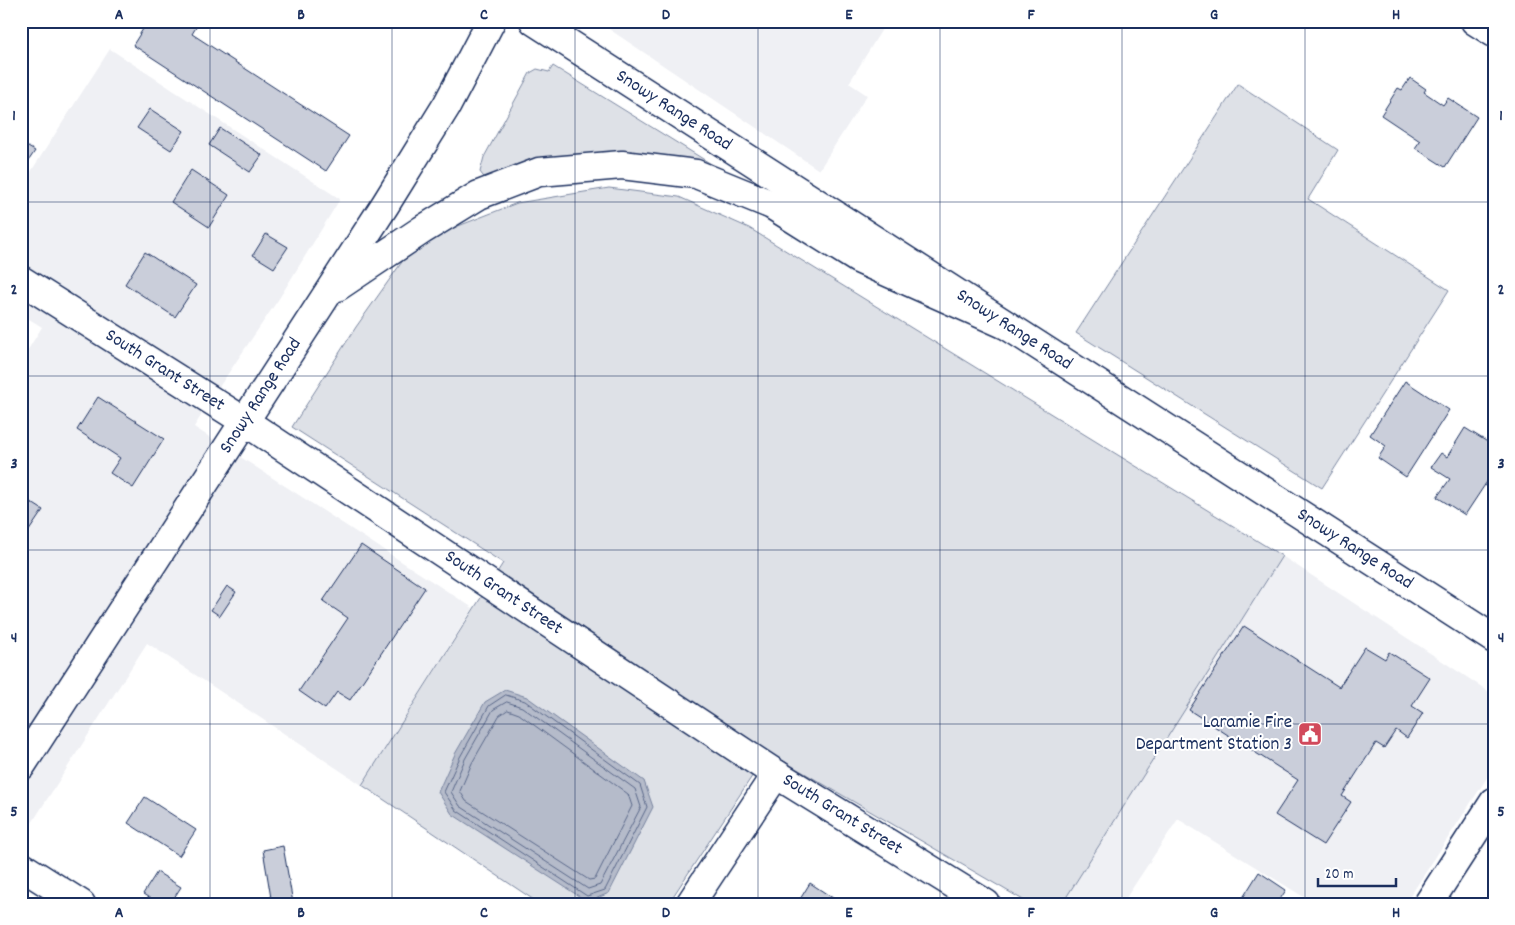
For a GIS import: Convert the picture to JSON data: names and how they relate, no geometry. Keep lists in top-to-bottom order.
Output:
{
  "streets": {
    "main road": ["Snowy Range Road", "South Grant Street"]
  },
  "crossings": [
    ["Snowy Range Road", "South Grant Street"]
  ],
  "places": {
    "public building": ["Laramie Fire Department Station 3"]
  },
  "scale_bar": "20 m",
  "grid": {
    "columns": [
      "A",
      "B",
      "C",
      "D",
      "E",
      "F",
      "G",
      "H"
    ],
    "rows": [
      "1",
      "2",
      "3",
      "4",
      "5"
    ]
  }
}
